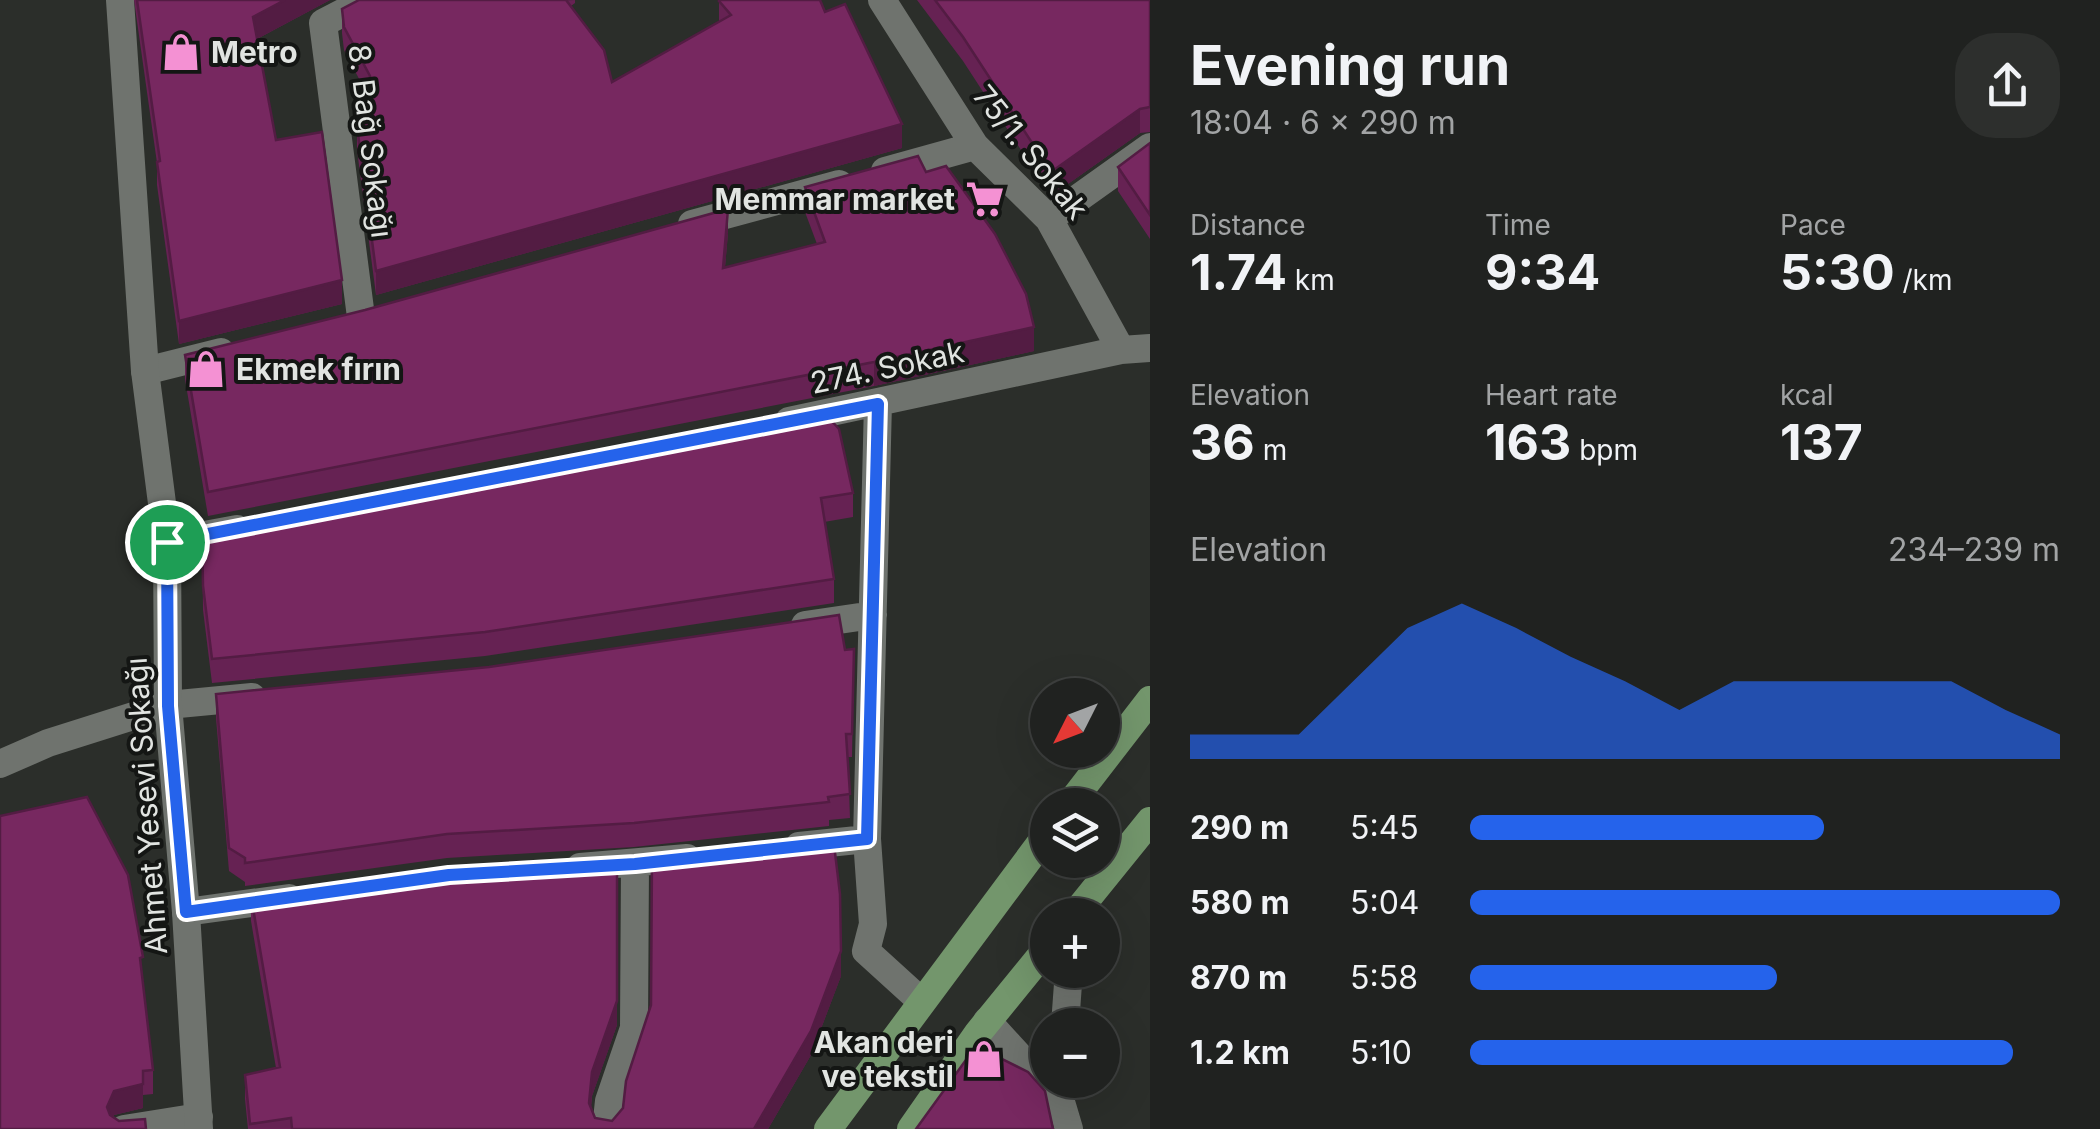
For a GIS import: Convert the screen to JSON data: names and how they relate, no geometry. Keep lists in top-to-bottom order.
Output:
{
  "streets": {
    "street": [
      "8. Bağ Sokağı",
      "75/1. Sokak",
      "274. Sokak",
      "Ahmet Yesevi Sokağı"
    ]
  },
  "crossings": [
    ["75/1. Sokak", "274. Sokak"]
  ],
  "places": {
    "shop": ["Metro", "Ekmek fırın", "Akan deri ve tekstil"],
    "supermarket": ["Memmar market"]
  },
  "north": "bottom left",
  "page": {
    "heading": ["Evening run", "18:04 · 6 × 290 m"],
    "stats": [
      ["Distance", "1.74 km"],
      ["Time", "9:34"],
      ["Pace", "5:30 /km"],
      ["Elevation", "36 m"],
      ["Heart rate", "163 bpm"],
      ["kcal", "137"]
    ],
    "chart": ["Elevation", "234–239 m"],
    "map_buttons": ["+", "−"],
    "list": [
      {
        "name": "290 m",
        "note": "5:45"
      },
      {
        "name": "580 m",
        "note": "5:04"
      },
      {
        "name": "870 m",
        "note": "5:58"
      },
      {
        "name": "1.2 km",
        "note": "5:10"
      }
    ]
  }
}
